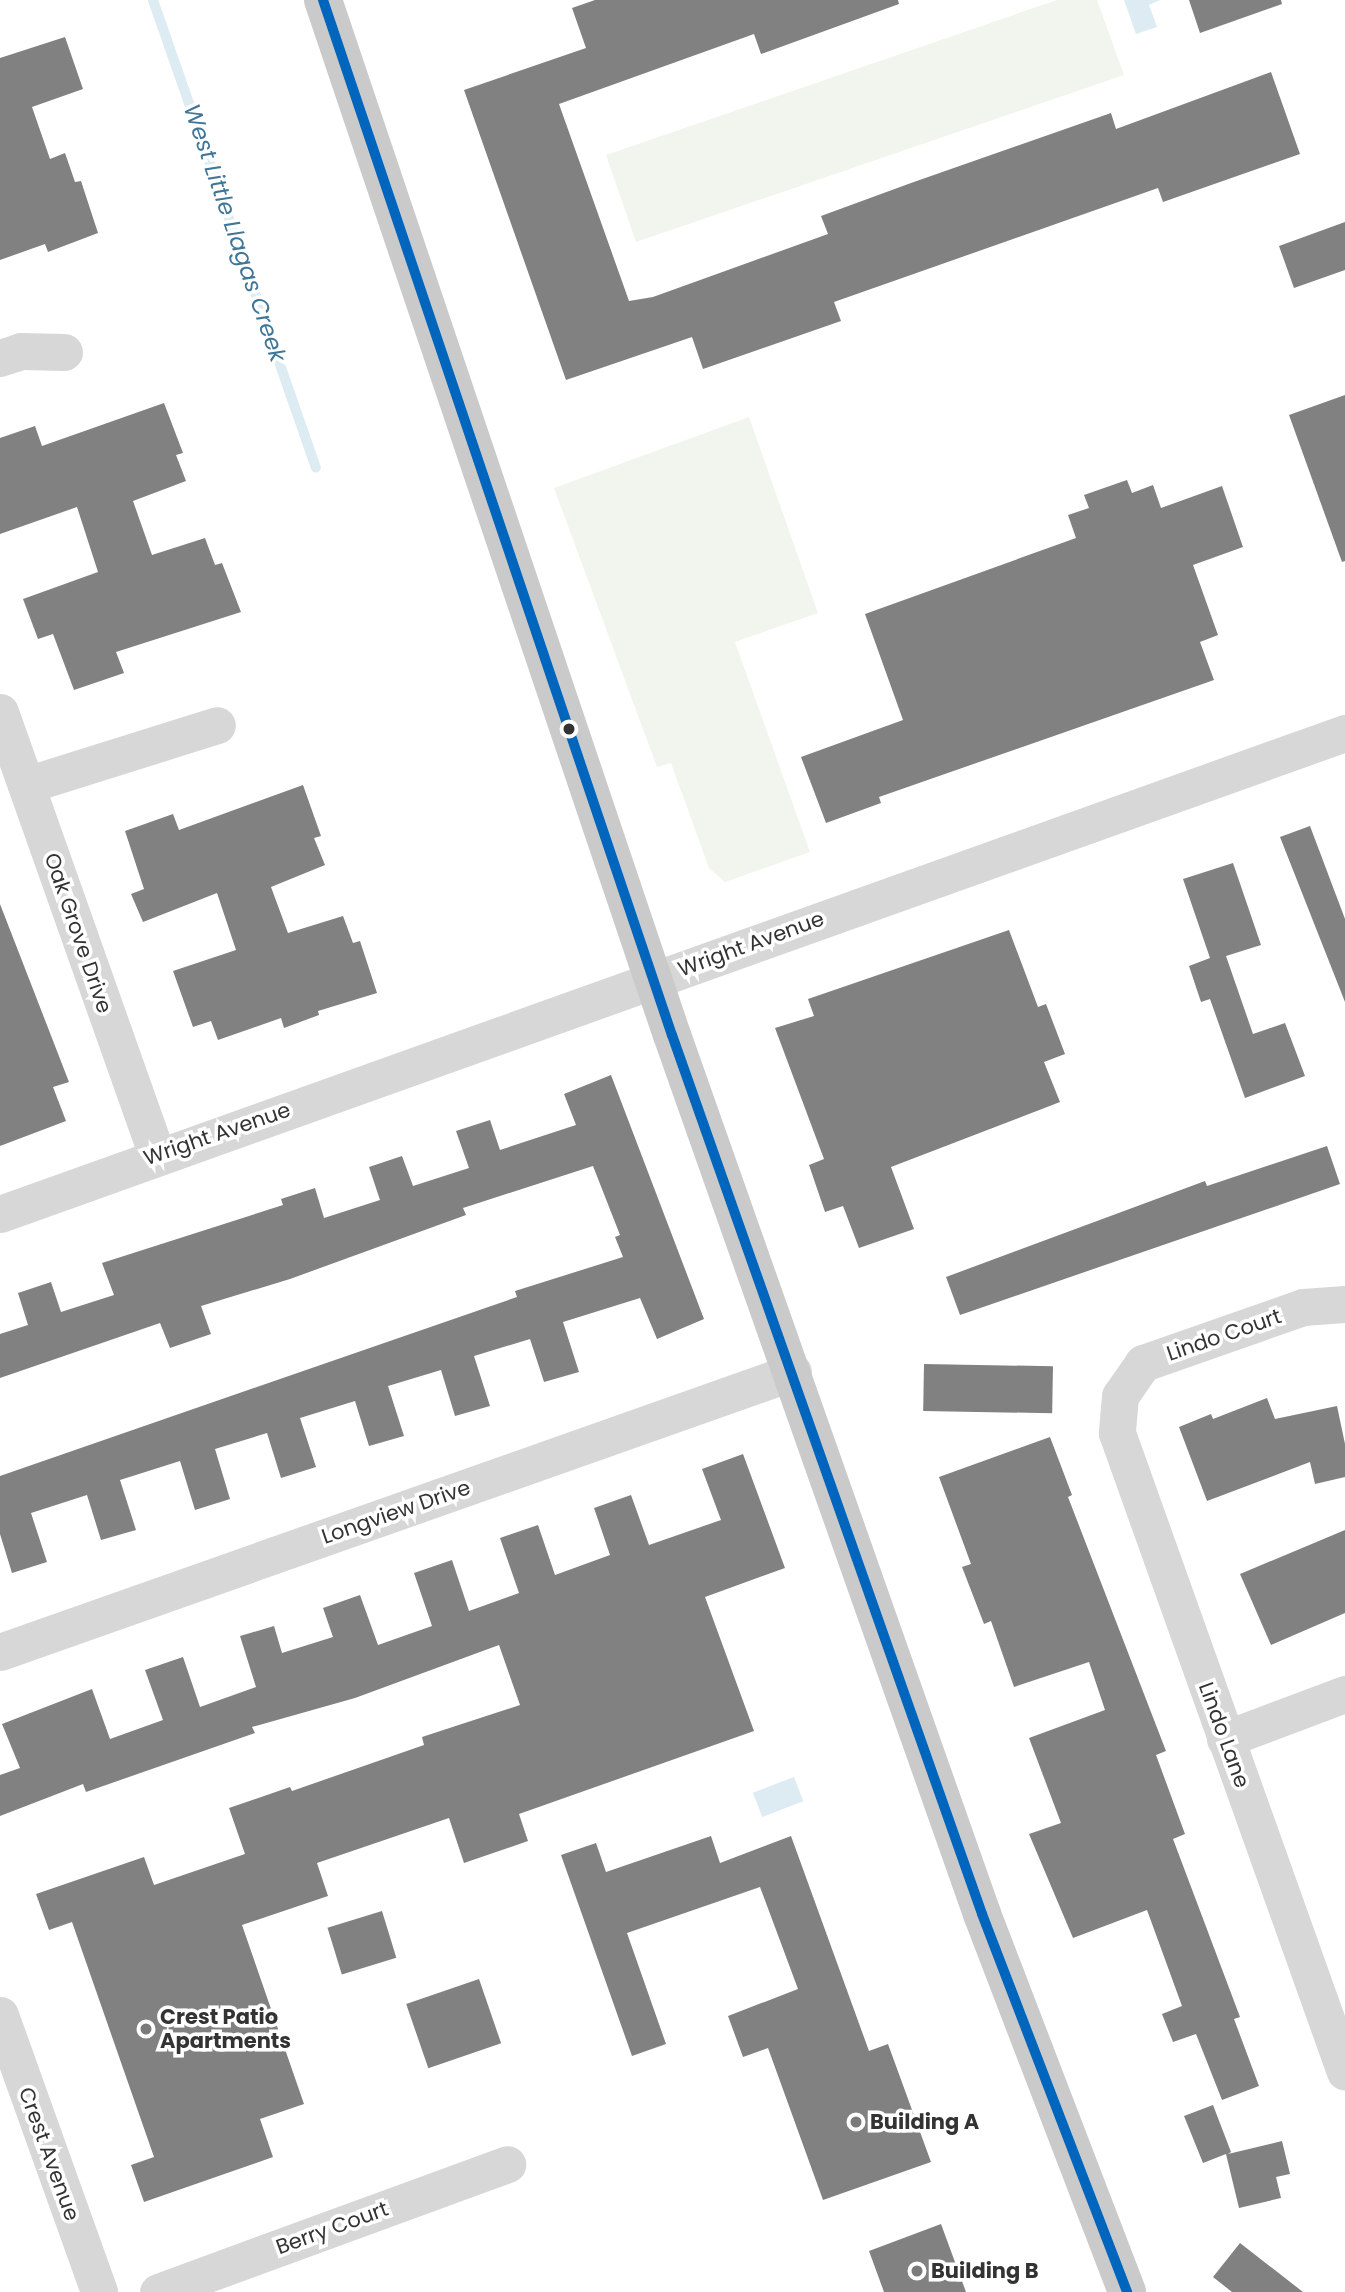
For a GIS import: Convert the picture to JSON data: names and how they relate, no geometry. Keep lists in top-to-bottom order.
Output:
{
  "streets": {
    "street": [
      "Oak Grove Drive",
      "Wright Avenue",
      "Lindo Court",
      "Longview Drive",
      "Lindo Lane",
      "Crest Avenue",
      "Berry Court"
    ]
  },
  "crossings": [
    ["Oak Grove Drive", "Wright Avenue"],
    ["Lindo Court", "Lindo Lane"]
  ],
  "water": ["West Little Llagas Creek"],
  "places": ["Crest Patio Apartments", "Building A", "Building B"]
}
